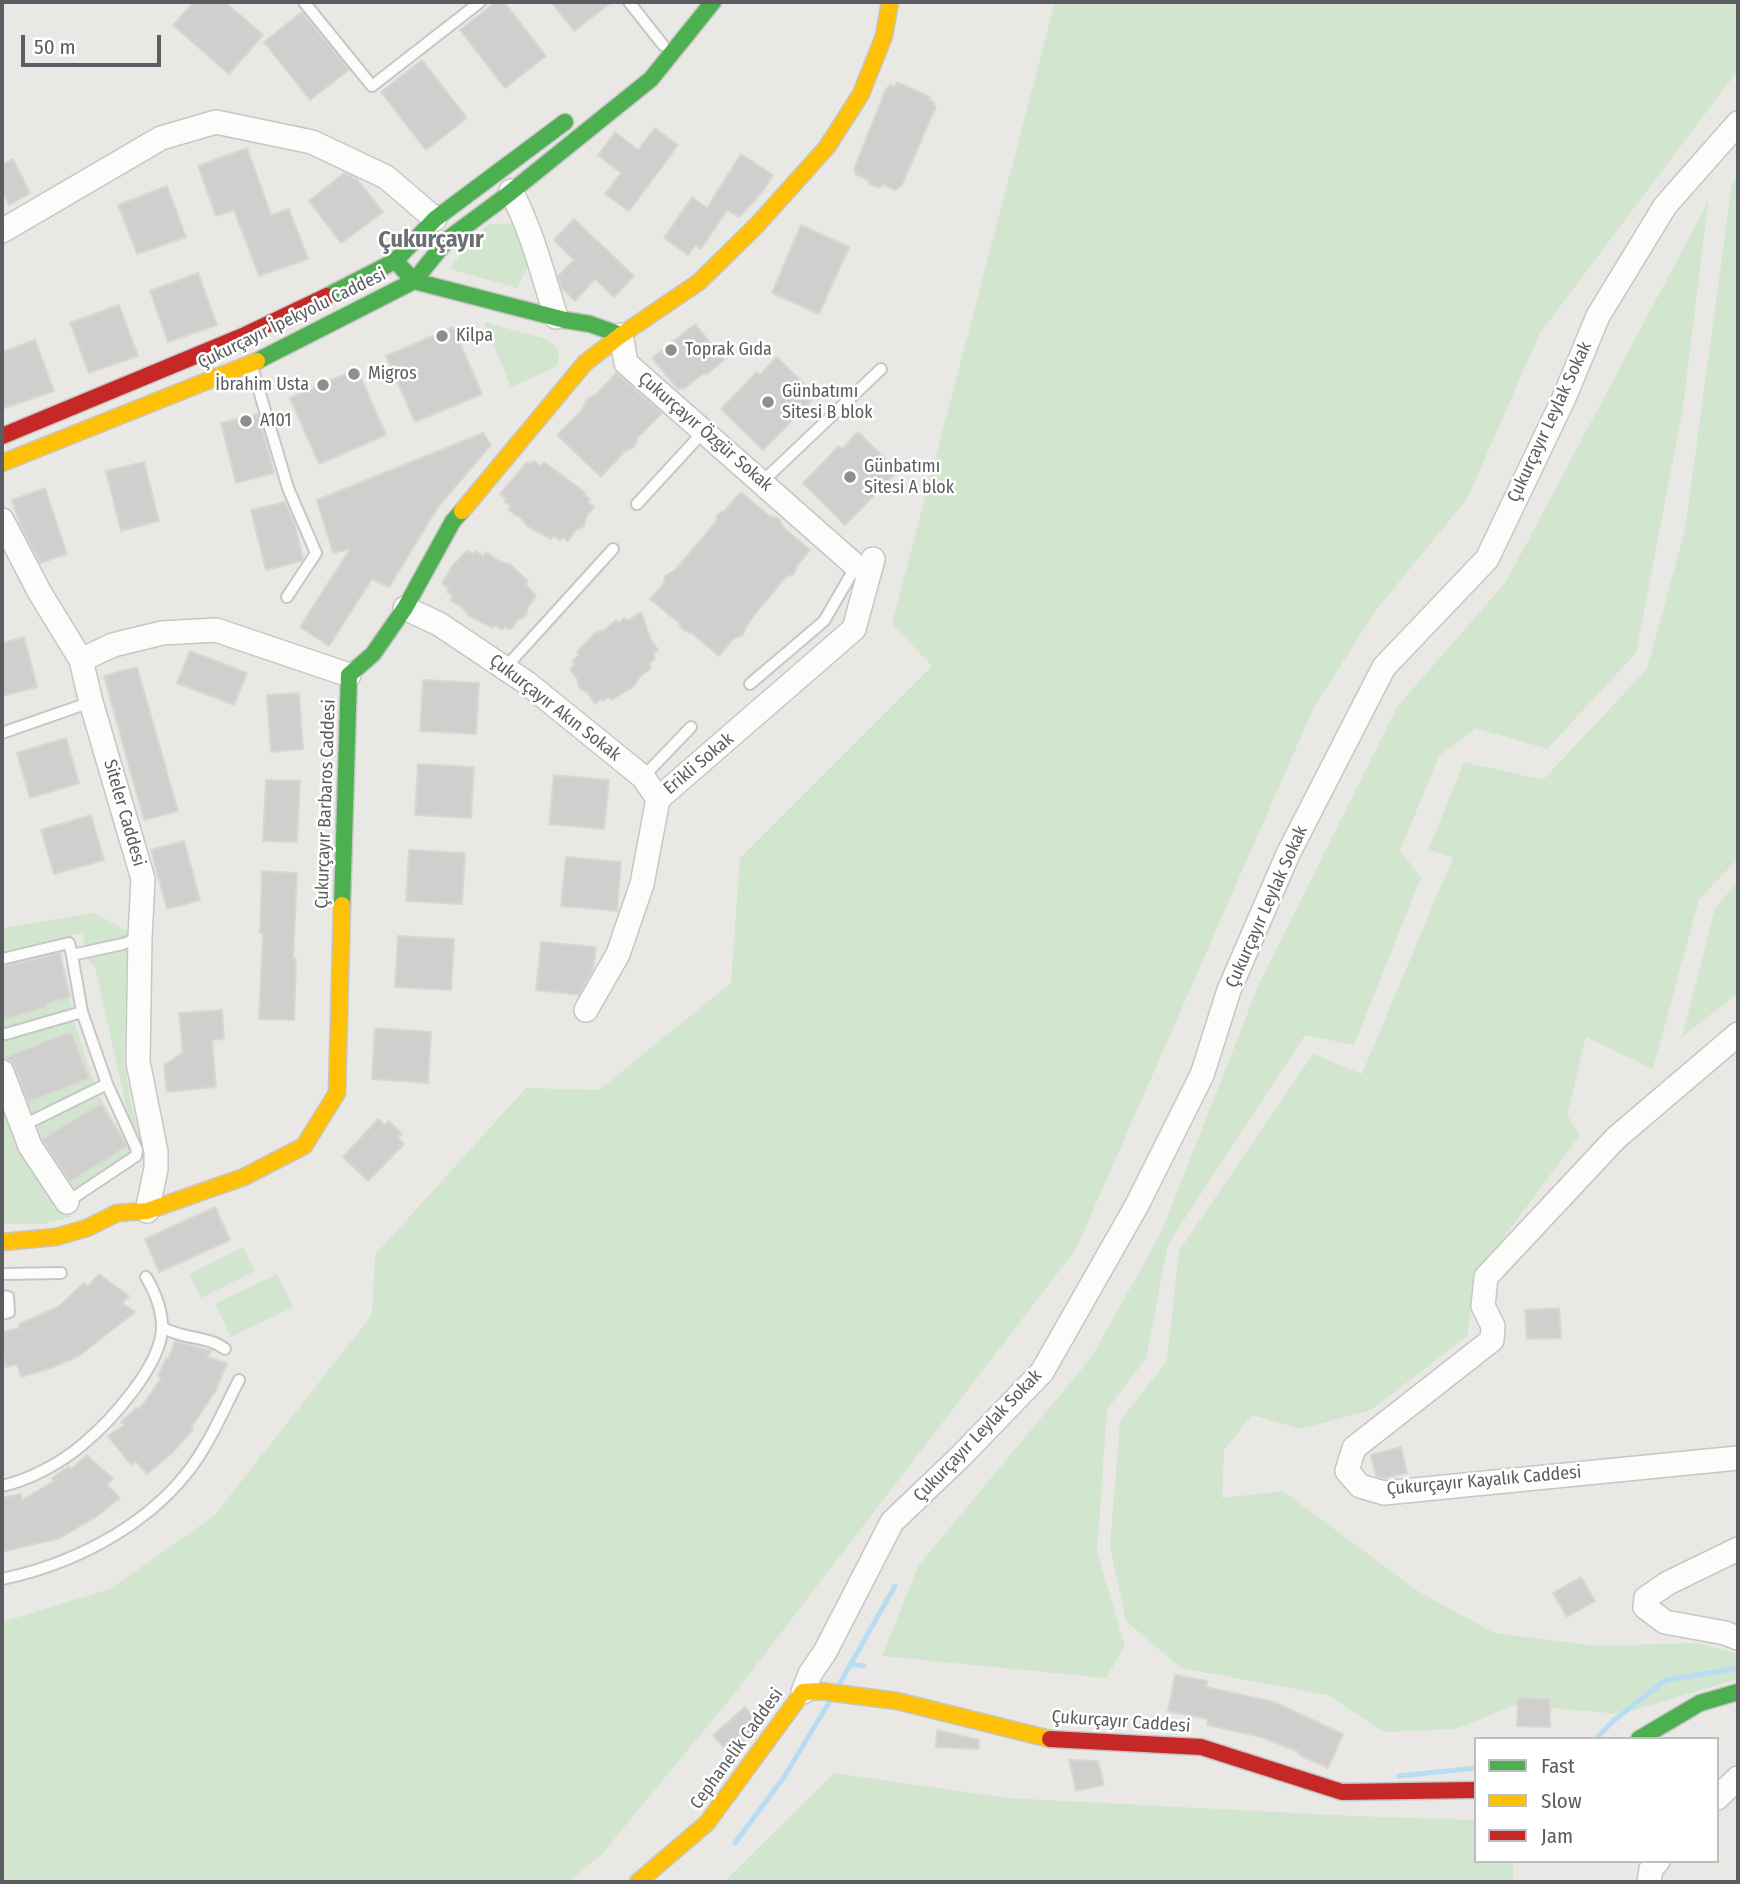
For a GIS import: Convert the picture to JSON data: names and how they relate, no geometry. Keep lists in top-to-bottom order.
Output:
{
  "streets": {
    "street": [
      "Çukurçayır İpekyolu Caddesi",
      "Çukurçayır Leylak Sokak",
      "Çukurçayır Özgür Sokak",
      "Çukurçayır Akın Sokak",
      "Erikli Sokak",
      "Çukurçayır Barbaros Caddesi",
      "Siteler Caddesi",
      "Çukurçayır Kayalık Caddesi",
      "Çukurçayır Caddesi",
      "Cephanelik Caddesi"
    ]
  },
  "crossings": [
    ["Çukurçayır Leylak Sokak", "Çukurçayır Caddesi"],
    ["Çukurçayır Leylak Sokak", "Cephanelik Caddesi"],
    ["Çukurçayır Özgür Sokak", "Erikli Sokak"],
    ["Çukurçayır Özgür Sokak", "Çukurçayır Barbaros Caddesi"],
    ["Çukurçayır Akın Sokak", "Erikli Sokak"],
    ["Çukurçayır Akın Sokak", "Çukurçayır Barbaros Caddesi"],
    ["Çukurçayır Barbaros Caddesi", "Siteler Caddesi"],
    ["Çukurçayır Caddesi", "Cephanelik Caddesi"]
  ],
  "districts": ["Çukurçayır"],
  "places": [
    "Kilpa",
    "Toprak Gıda",
    "Migros",
    "İbrahim Usta",
    "Günbatımı Sitesi B blok",
    "A101",
    "Günbatımı Sitesi A blok"
  ],
  "legend": ["Fast", "Slow", "Jam"],
  "scale_bar": "50 m"
}
